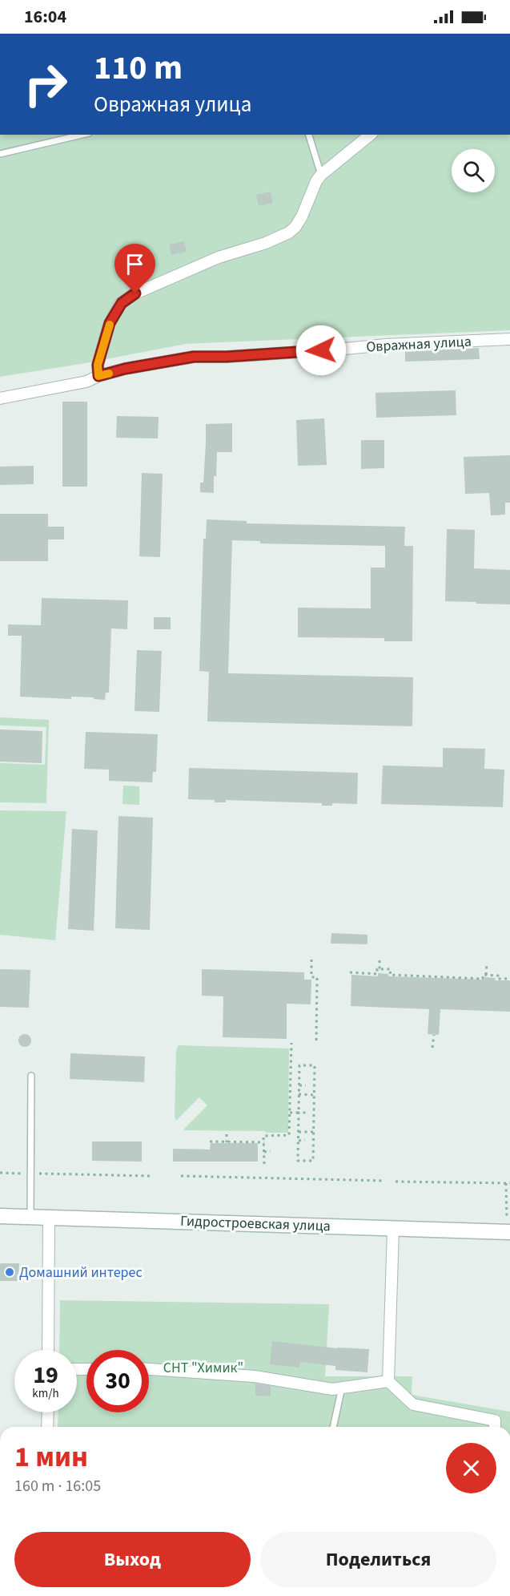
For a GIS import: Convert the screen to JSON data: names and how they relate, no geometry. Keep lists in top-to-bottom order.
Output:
{
  "streets": {
    "street": ["Овражная улица", "Гидростроевская улица"]
  },
  "parks": ["СНТ \"Химик\""],
  "places": ["Домашний интерес"],
  "page": {
    "status": "16:04",
    "turn": ["110 m", "Овражная улица"],
    "speed": "19 km/h",
    "limit": "30",
    "heading": ["1 мин", "160 m · 16:05"],
    "buttons": ["Выход", "Поделиться"]
  }
}
